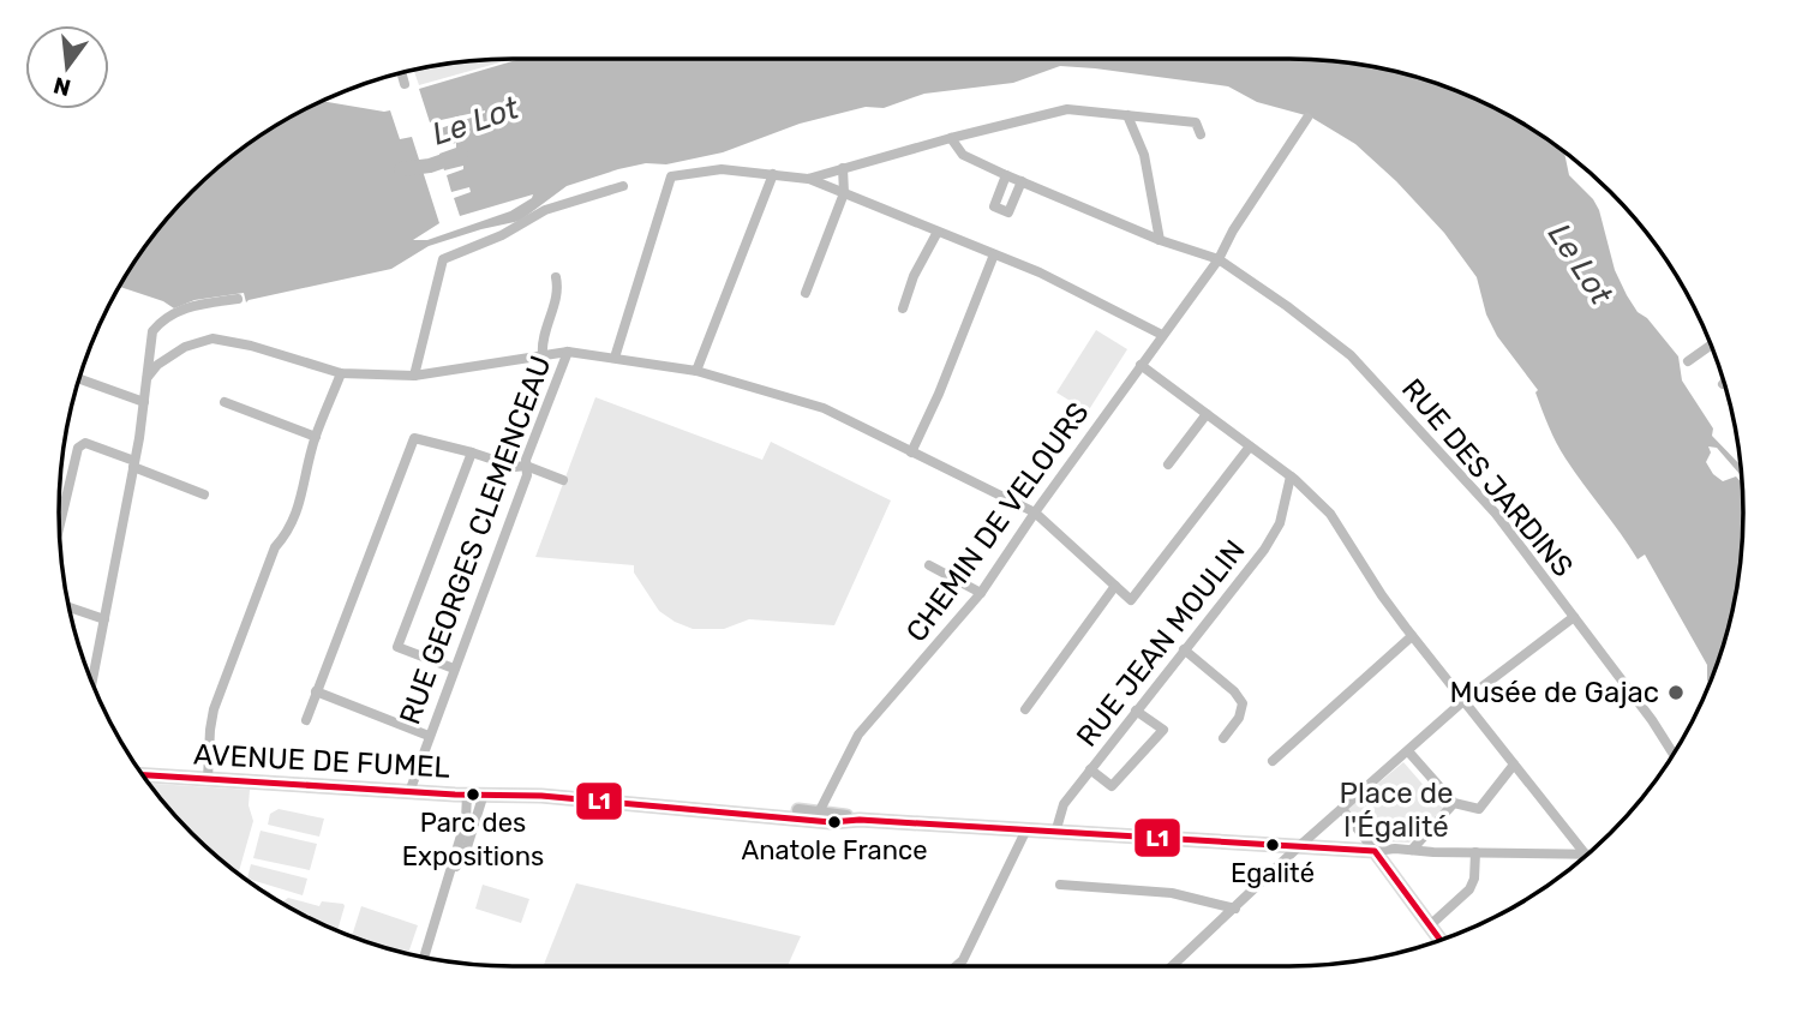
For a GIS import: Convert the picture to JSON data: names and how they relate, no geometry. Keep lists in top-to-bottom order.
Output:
{
  "streets": {
    "main road": ["AVENUE DE FUMEL"],
    "street": [
      "RUE DES JARDINS",
      "CHEMIN DE VELOURS",
      "RUE GEORGES CLEMENCEAU",
      "RUE JEAN MOULIN"
    ]
  },
  "crossings": [
    ["RUE DES JARDINS", "CHEMIN DE VELOURS"],
    ["CHEMIN DE VELOURS", "AVENUE DE FUMEL"],
    ["RUE GEORGES CLEMENCEAU", "AVENUE DE FUMEL"],
    ["RUE JEAN MOULIN", "AVENUE DE FUMEL"]
  ],
  "water": ["Le Lot"],
  "parks": ["Place de l'Égalité"],
  "places": [
    "Musée de Gajac",
    "Parc des Expositions",
    "Anatole France",
    "Egalité"
  ],
  "lines": ["transit line L1"],
  "north": "bottom"
}
